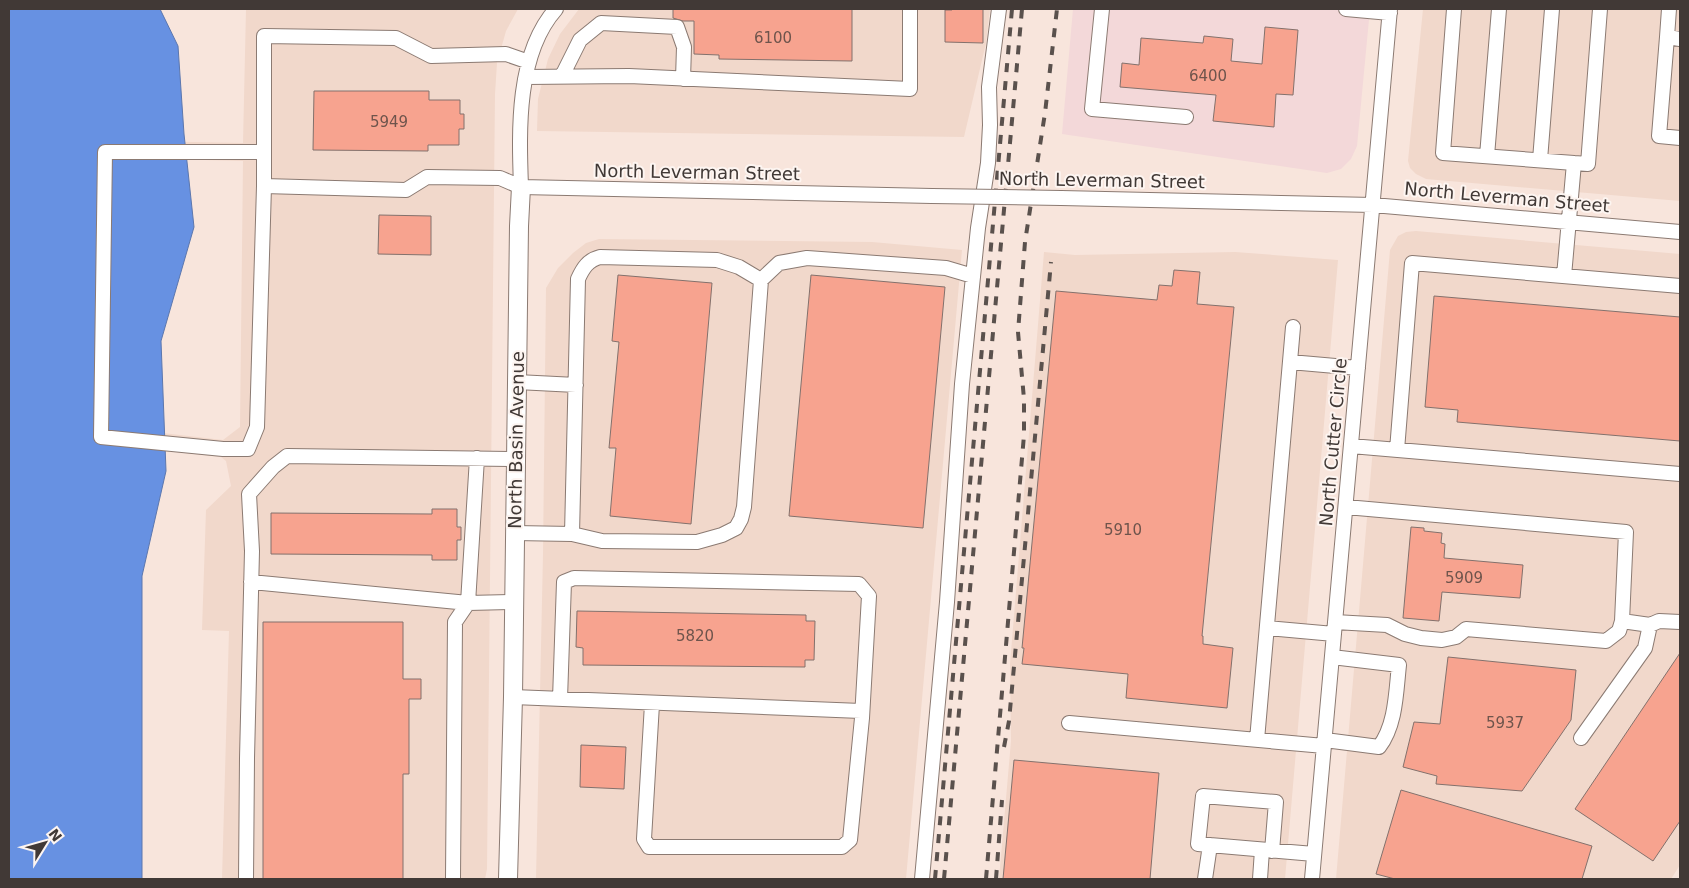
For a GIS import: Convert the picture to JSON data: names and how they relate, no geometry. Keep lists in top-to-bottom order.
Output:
{
  "streets": {
    "main road": ["North Basin Avenue"],
    "street": ["North Leverman Street", "North Cutter Circle"]
  },
  "crossings": [
    ["North Leverman Street", "North Basin Avenue"],
    ["North Leverman Street", "North Cutter Circle"]
  ],
  "house_numbers": [
    "6100",
    "6400",
    "5949",
    "5910",
    "5909",
    "5820",
    "5937"
  ],
  "north": "top right"
}
